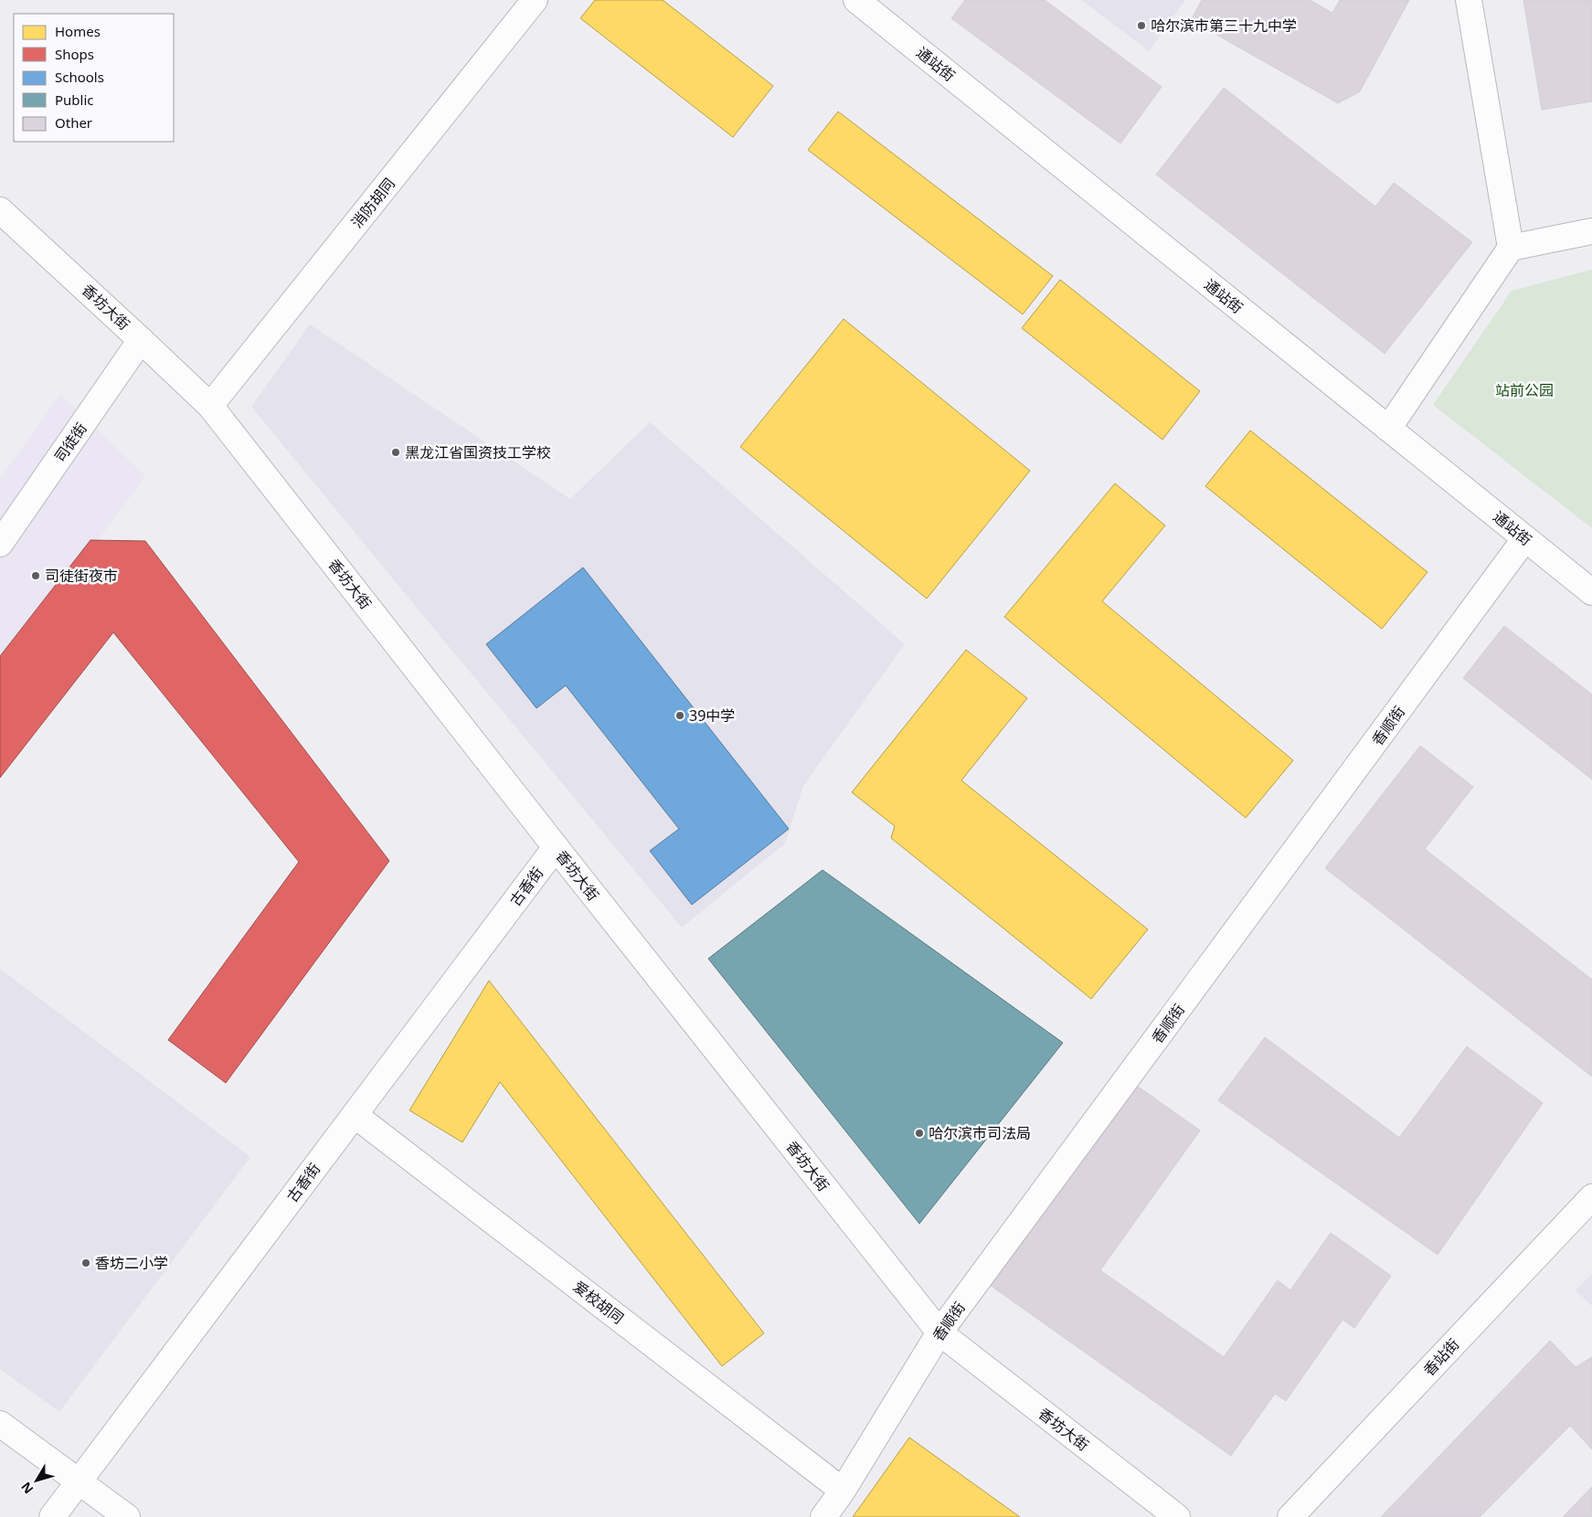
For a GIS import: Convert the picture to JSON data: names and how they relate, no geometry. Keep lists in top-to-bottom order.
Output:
{
  "streets": {
    "street": [
      "通站街",
      "消防胡同",
      "香坊大街",
      "司徒街",
      "香顺街",
      "古香街",
      "爱校胡同",
      "香站街"
    ]
  },
  "crossings": [
    ["通站街", "香顺街"],
    ["消防胡同", "香坊大街"],
    ["香坊大街", "司徒街"],
    ["香坊大街", "香顺街"],
    ["香坊大街", "古香街"],
    ["香顺街", "爱校胡同"],
    ["古香街", "爱校胡同"]
  ],
  "parks": ["站前公园"],
  "places": [
    "哈尔滨市第三十九中学",
    "黑龙江省国资技工学校",
    "司徒街夜市",
    "39中学",
    "哈尔滨市司法局",
    "香坊二小学"
  ],
  "legend": [
    "Homes",
    "Shops",
    "Schools",
    "Public",
    "Other"
  ],
  "north": "bottom left"
}
